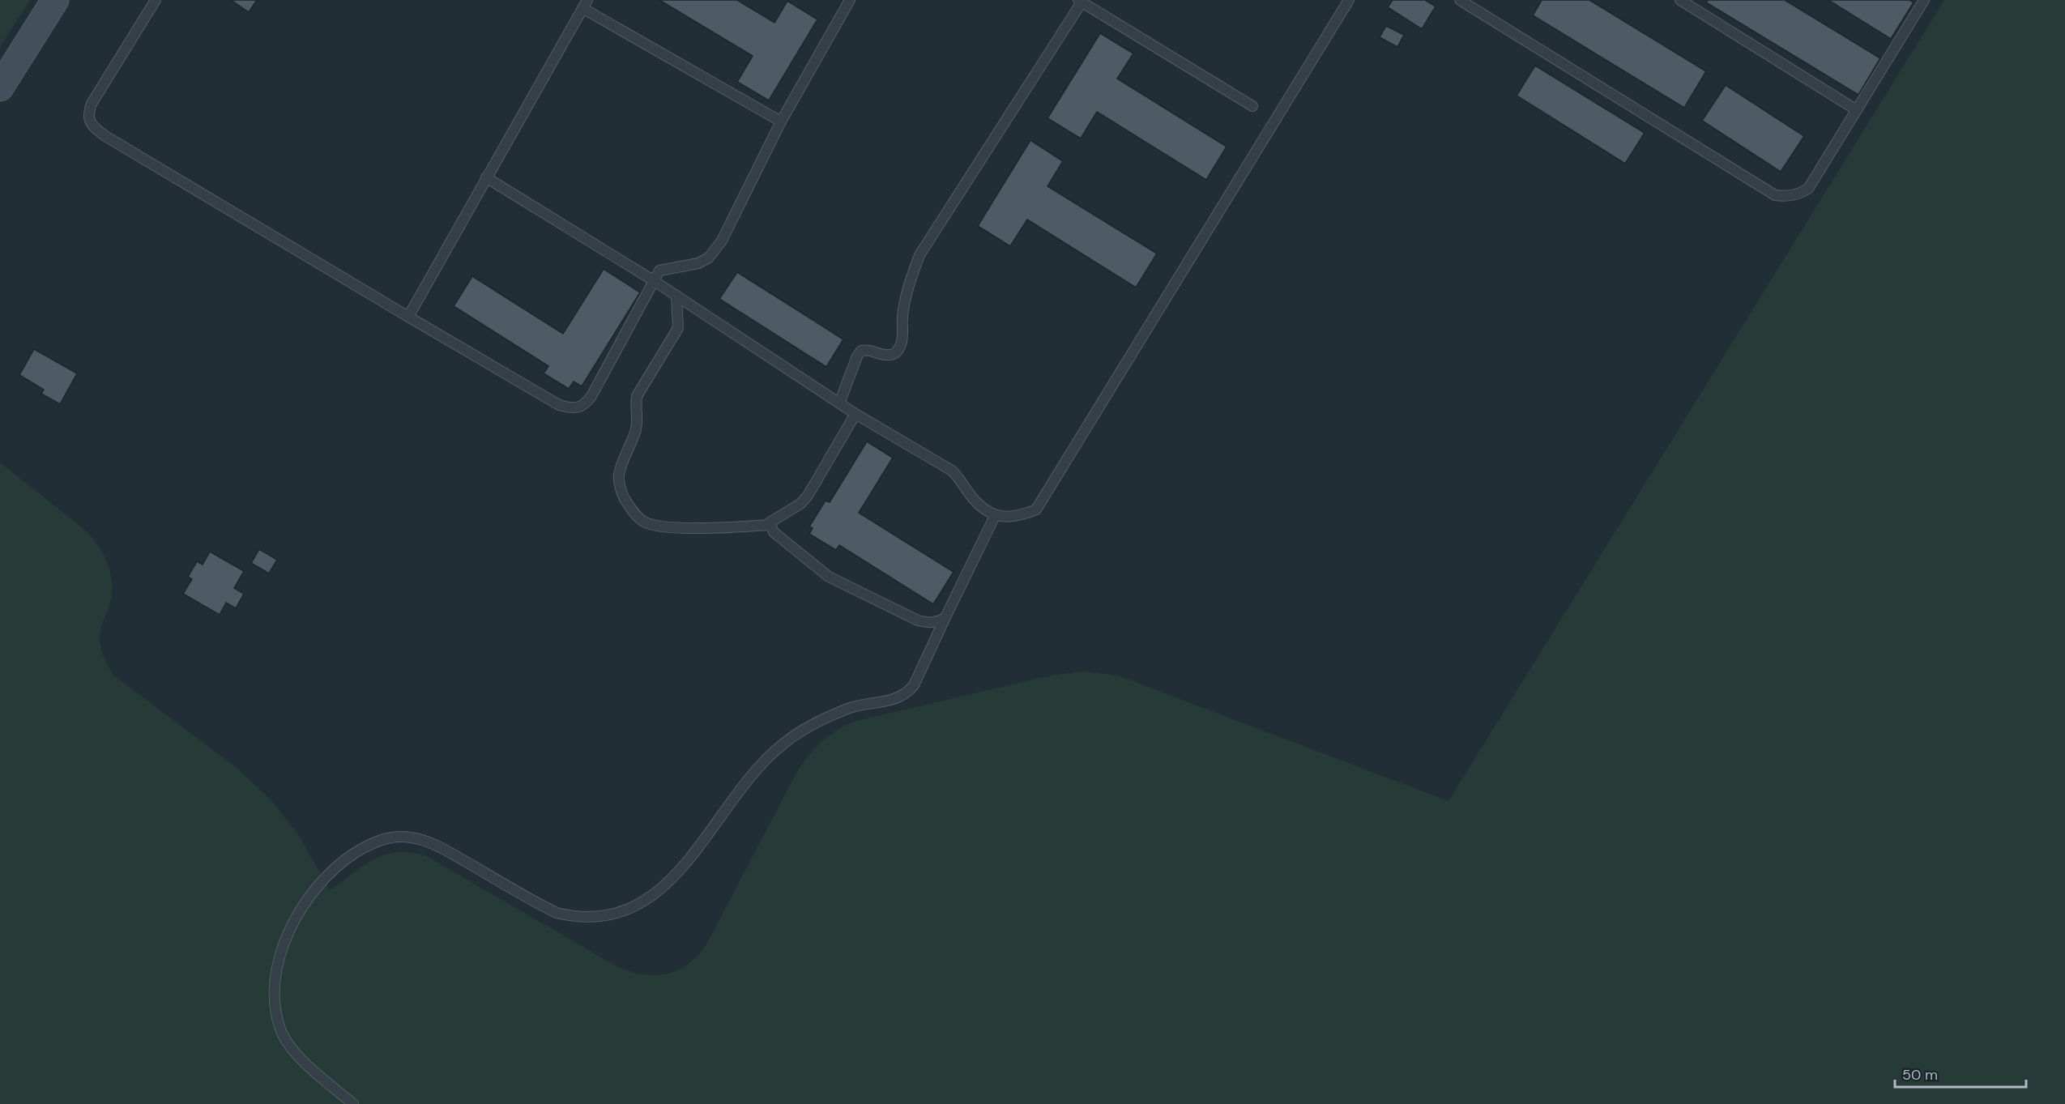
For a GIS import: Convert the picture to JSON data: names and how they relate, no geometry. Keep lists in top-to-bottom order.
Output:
{
  "scale_bar": "50 m"
}
